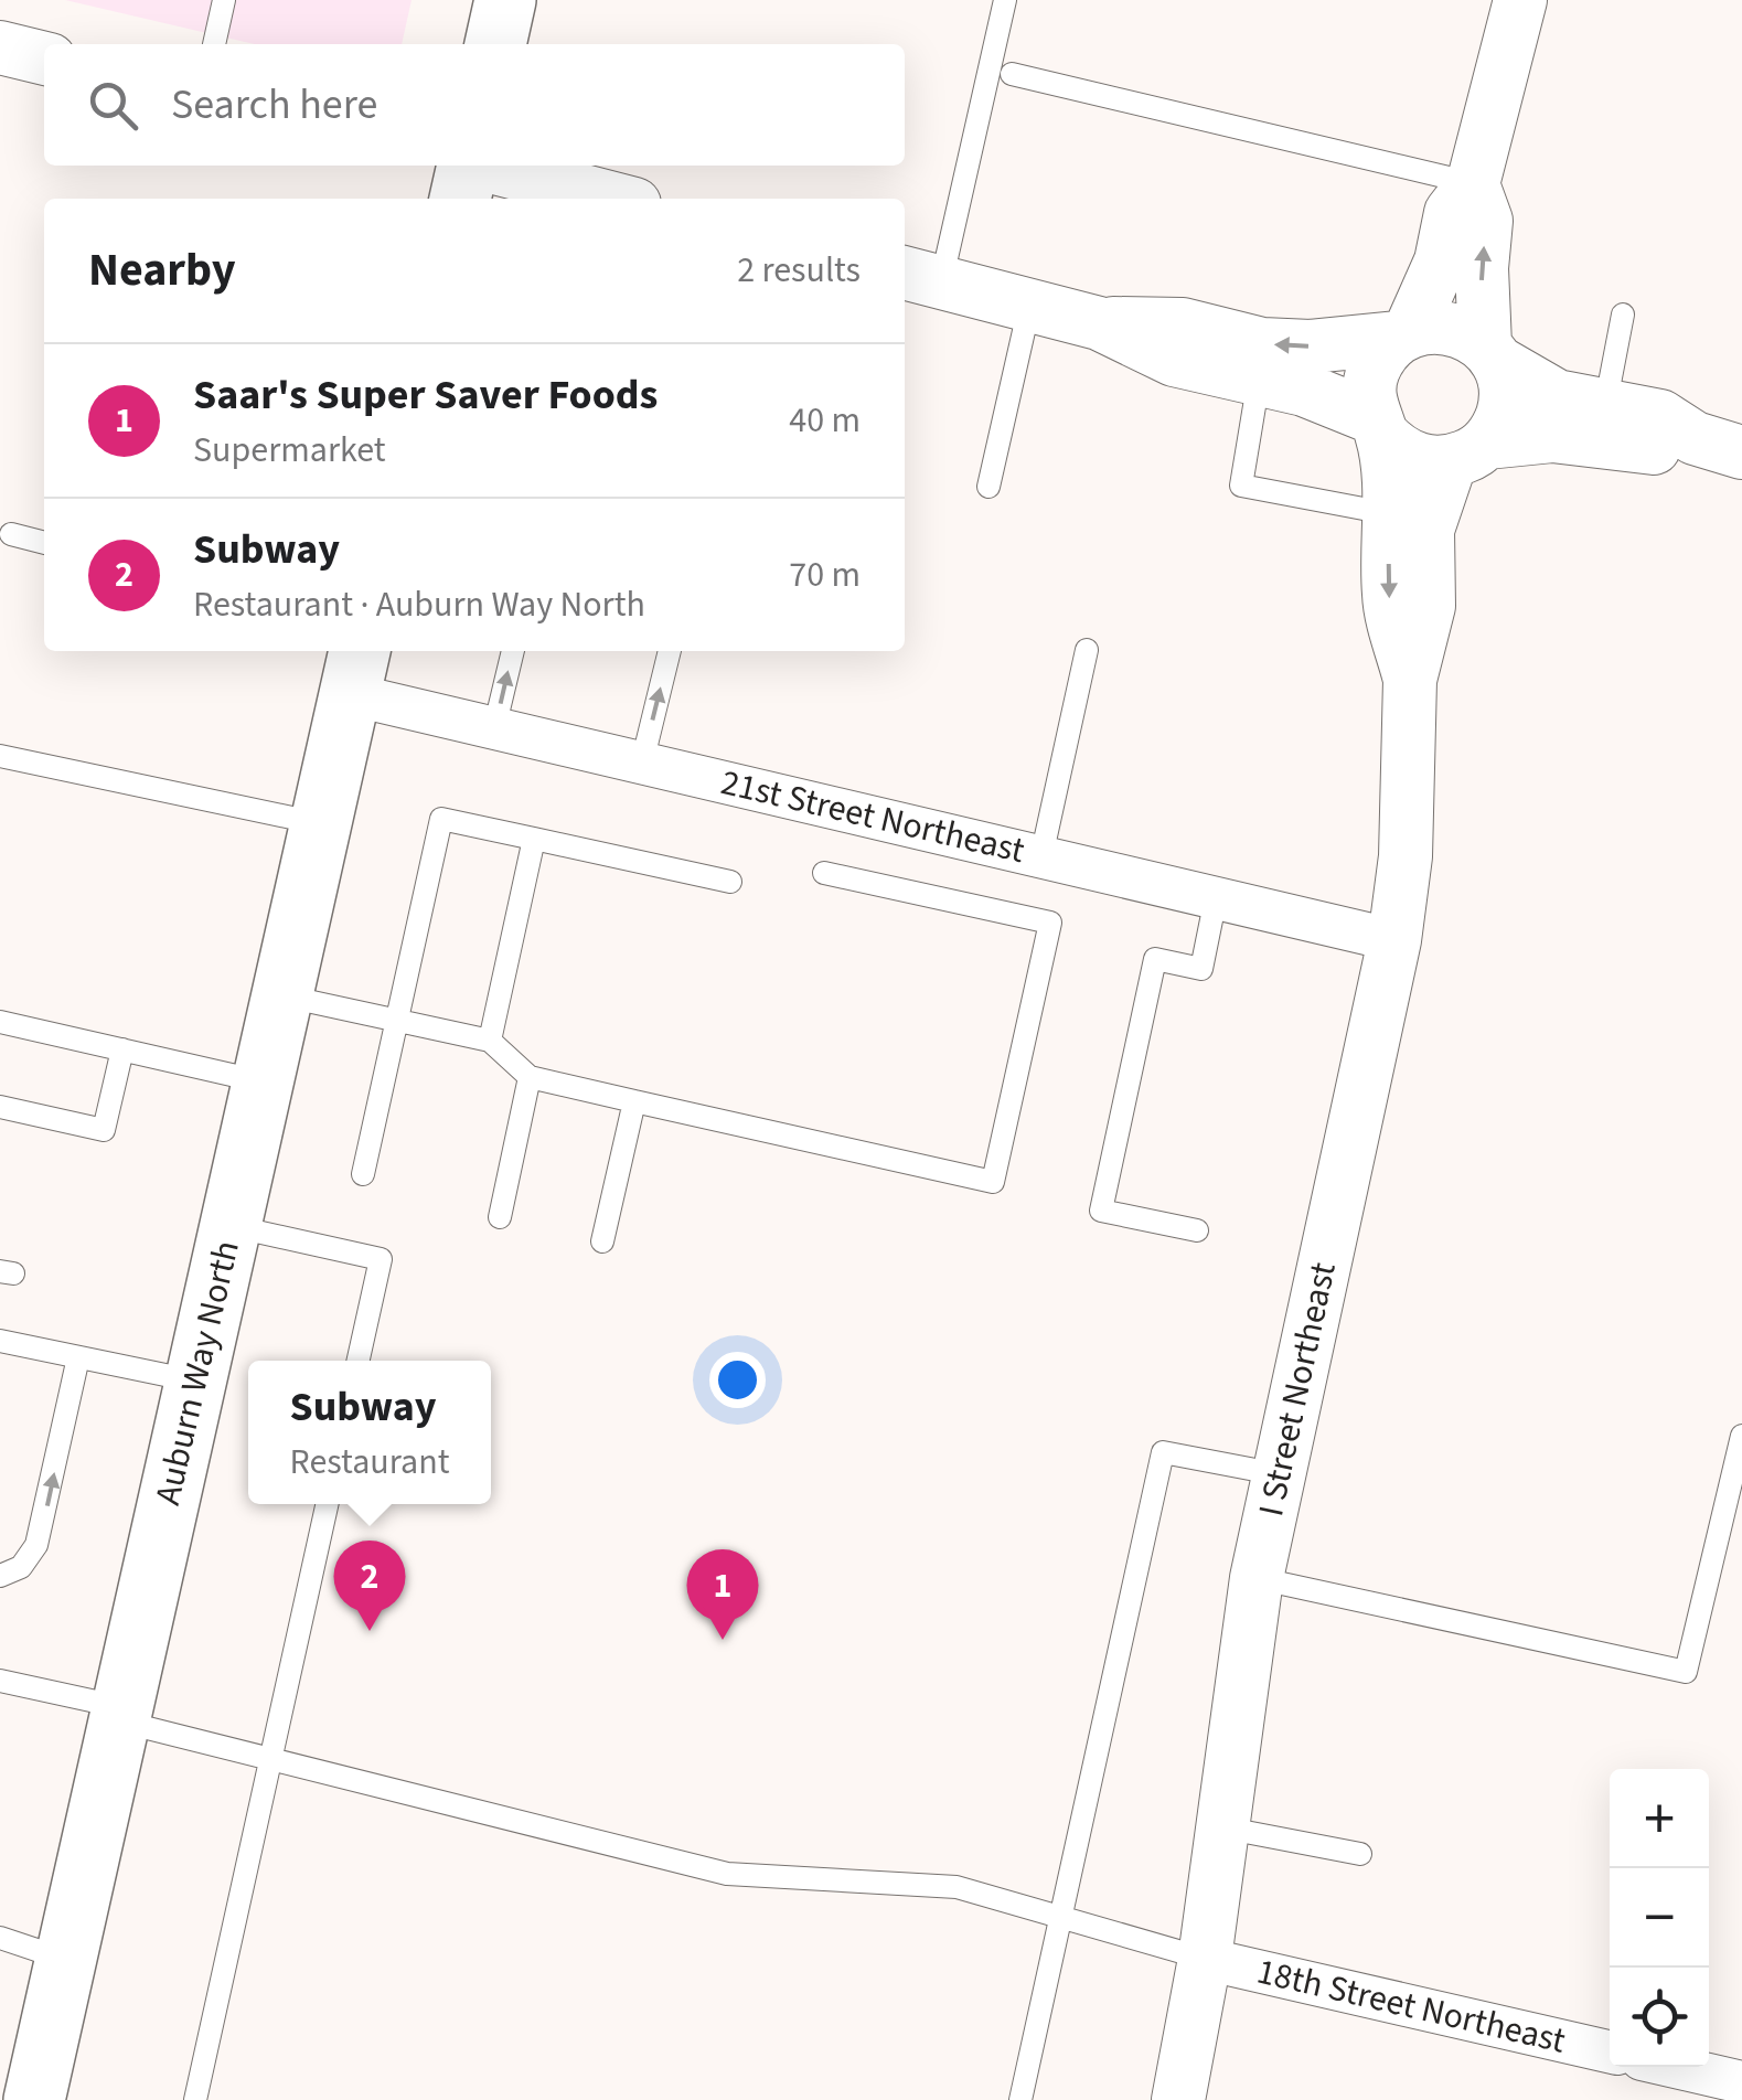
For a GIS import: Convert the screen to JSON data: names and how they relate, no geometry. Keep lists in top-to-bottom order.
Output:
{
  "streets": {
    "main road": ["Auburn Way North"],
    "street": ["21st Street Northeast", "I Street Northeast", "18th Street Northeast"]
  },
  "crossings": [
    ["21st Street Northeast", "Auburn Way North"],
    ["21st Street Northeast", "I Street Northeast"],
    ["I Street Northeast", "18th Street Northeast"]
  ],
  "page": {
    "search": "Search here",
    "heading": ["Nearby", "2 results"],
    "list": [
      {
        "mark": "1",
        "name": "Saar's Super Saver Foods",
        "note": "Supermarket",
        "value": "40 m"
      },
      {
        "mark": "2",
        "name": "Subway",
        "note": "Restaurant · Auburn Way North",
        "value": "70 m"
      }
    ],
    "popup": ["Subway", "Restaurant"],
    "pins": ["2", "1"],
    "map_buttons": ["+", "−"]
  }
}
